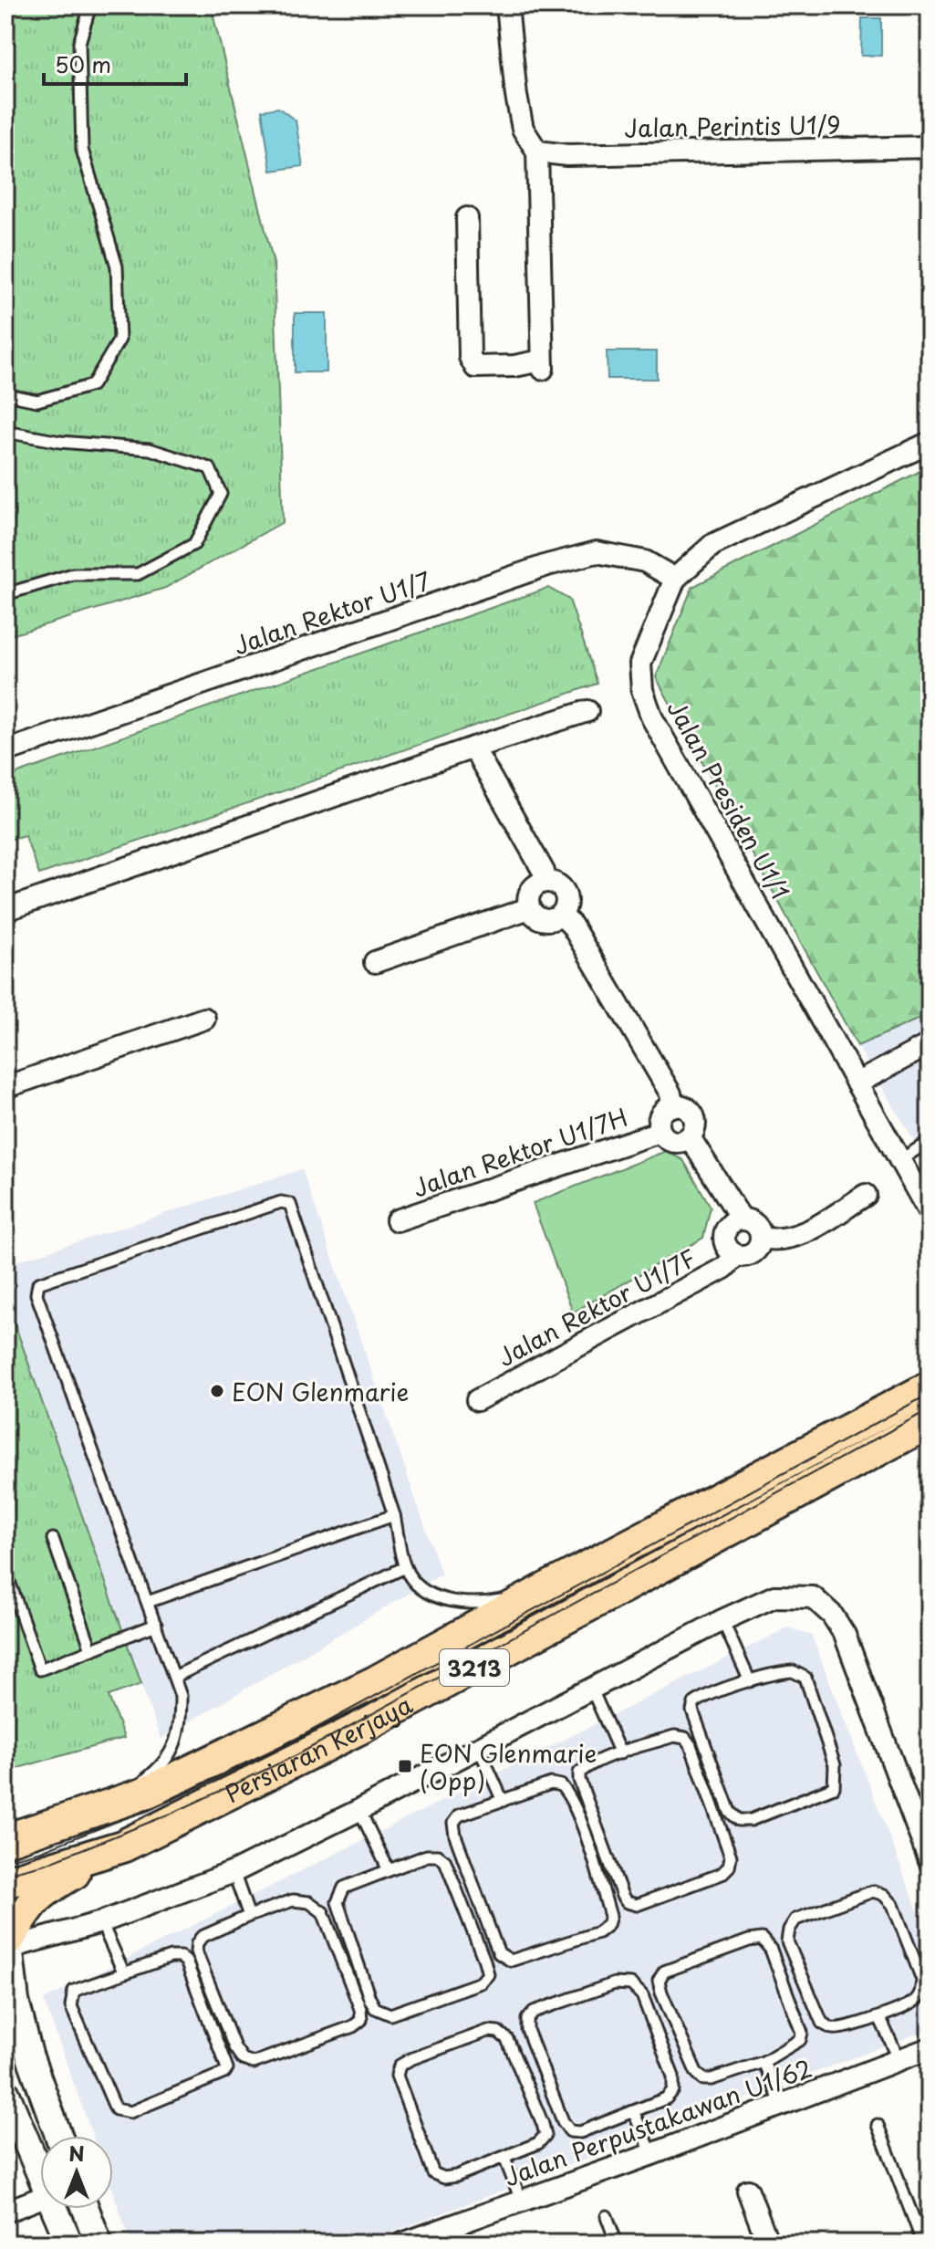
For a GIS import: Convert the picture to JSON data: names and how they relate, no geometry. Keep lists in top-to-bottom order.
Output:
{
  "streets": {
    "main road": ["3213", "Persiaran Kerjaya"],
    "street": [
      "Jalan Perintis U1/9",
      "Jalan Rektor U1/7",
      "Jalan Presiden U1/1",
      "Jalan Rektor U1/7H",
      "Jalan Rektor U1/7F",
      "Jalan Perpustakawan U1/62"
    ]
  },
  "crossings": [
    ["Jalan Rektor U1/7", "Jalan Presiden U1/1"]
  ],
  "places": {
    "other": ["EON Glenmarie"],
    "transit": ["EON Glenmarie (Opp)"]
  },
  "scale_bar": "50 m",
  "north": "top"
}
